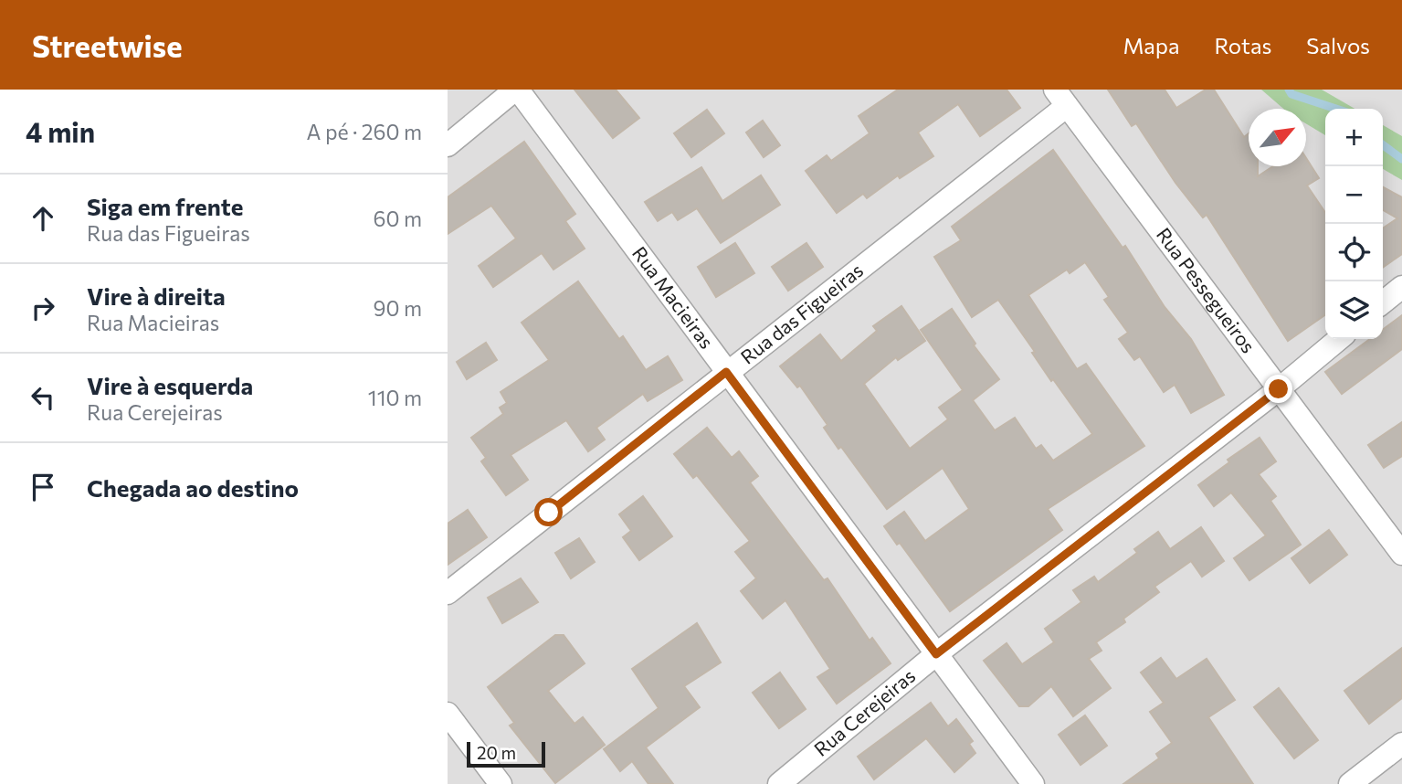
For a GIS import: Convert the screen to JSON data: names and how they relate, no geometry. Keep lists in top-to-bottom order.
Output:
{
  "streets": {
    "street": [
      "Rua Pessegueiros",
      "Rua Macieiras",
      "Rua das Figueiras",
      "Rua Cerejeiras"
    ]
  },
  "crossings": [
    ["Rua Pessegueiros", "Rua das Figueiras"],
    ["Rua Pessegueiros", "Rua Cerejeiras"],
    ["Rua Macieiras", "Rua das Figueiras"],
    ["Rua Macieiras", "Rua Cerejeiras"]
  ],
  "scale_bar": "20 m",
  "north": "top right",
  "page": {
    "header": "Streetwise",
    "nav": ["Mapa", "Rotas", "Salvos"],
    "heading": ["4 min", "A pé · 260 m"],
    "map_buttons": ["+", "−"],
    "list": [
      ["Siga em frente", "Rua das Figueiras", "60 m"],
      ["Vire à direita", "Rua Macieiras", "90 m"],
      ["Vire à esquerda", "Rua Cerejeiras", "110 m"],
      "Chegada ao destino"
    ],
    "scale": "20 m"
  }
}
